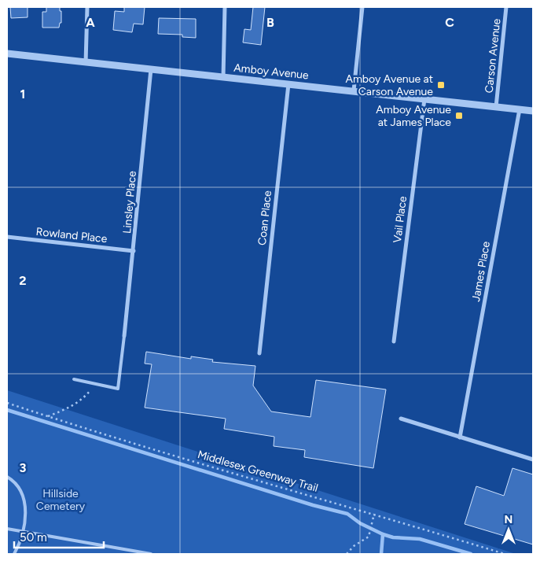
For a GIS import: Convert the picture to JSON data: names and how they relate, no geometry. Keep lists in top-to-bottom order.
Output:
{
  "streets": {
    "street": [
      "Carson Avenue",
      "Amboy Avenue",
      "Linsley Place",
      "Coan Place",
      "Vail Place",
      "Rowland Place",
      "James Place"
    ],
    "path": ["Middlesex Greenway Trail"]
  },
  "crossings": [
    ["Carson Avenue", "Amboy Avenue"],
    ["Amboy Avenue", "Linsley Place"],
    ["Amboy Avenue", "Coan Place"],
    ["Amboy Avenue", "Vail Place"],
    ["Amboy Avenue", "James Place"],
    ["Linsley Place", "Rowland Place"]
  ],
  "parks": ["Hillside Cemetery"],
  "places": {
    "transit": ["Amboy Avenue at Carson Avenue", "Amboy Avenue at James Place"]
  },
  "scale_bar": "50 m",
  "north": "top",
  "grid": {
    "columns": ["A", "B", "C"],
    "rows": ["1", "2", "3"]
  }
}
